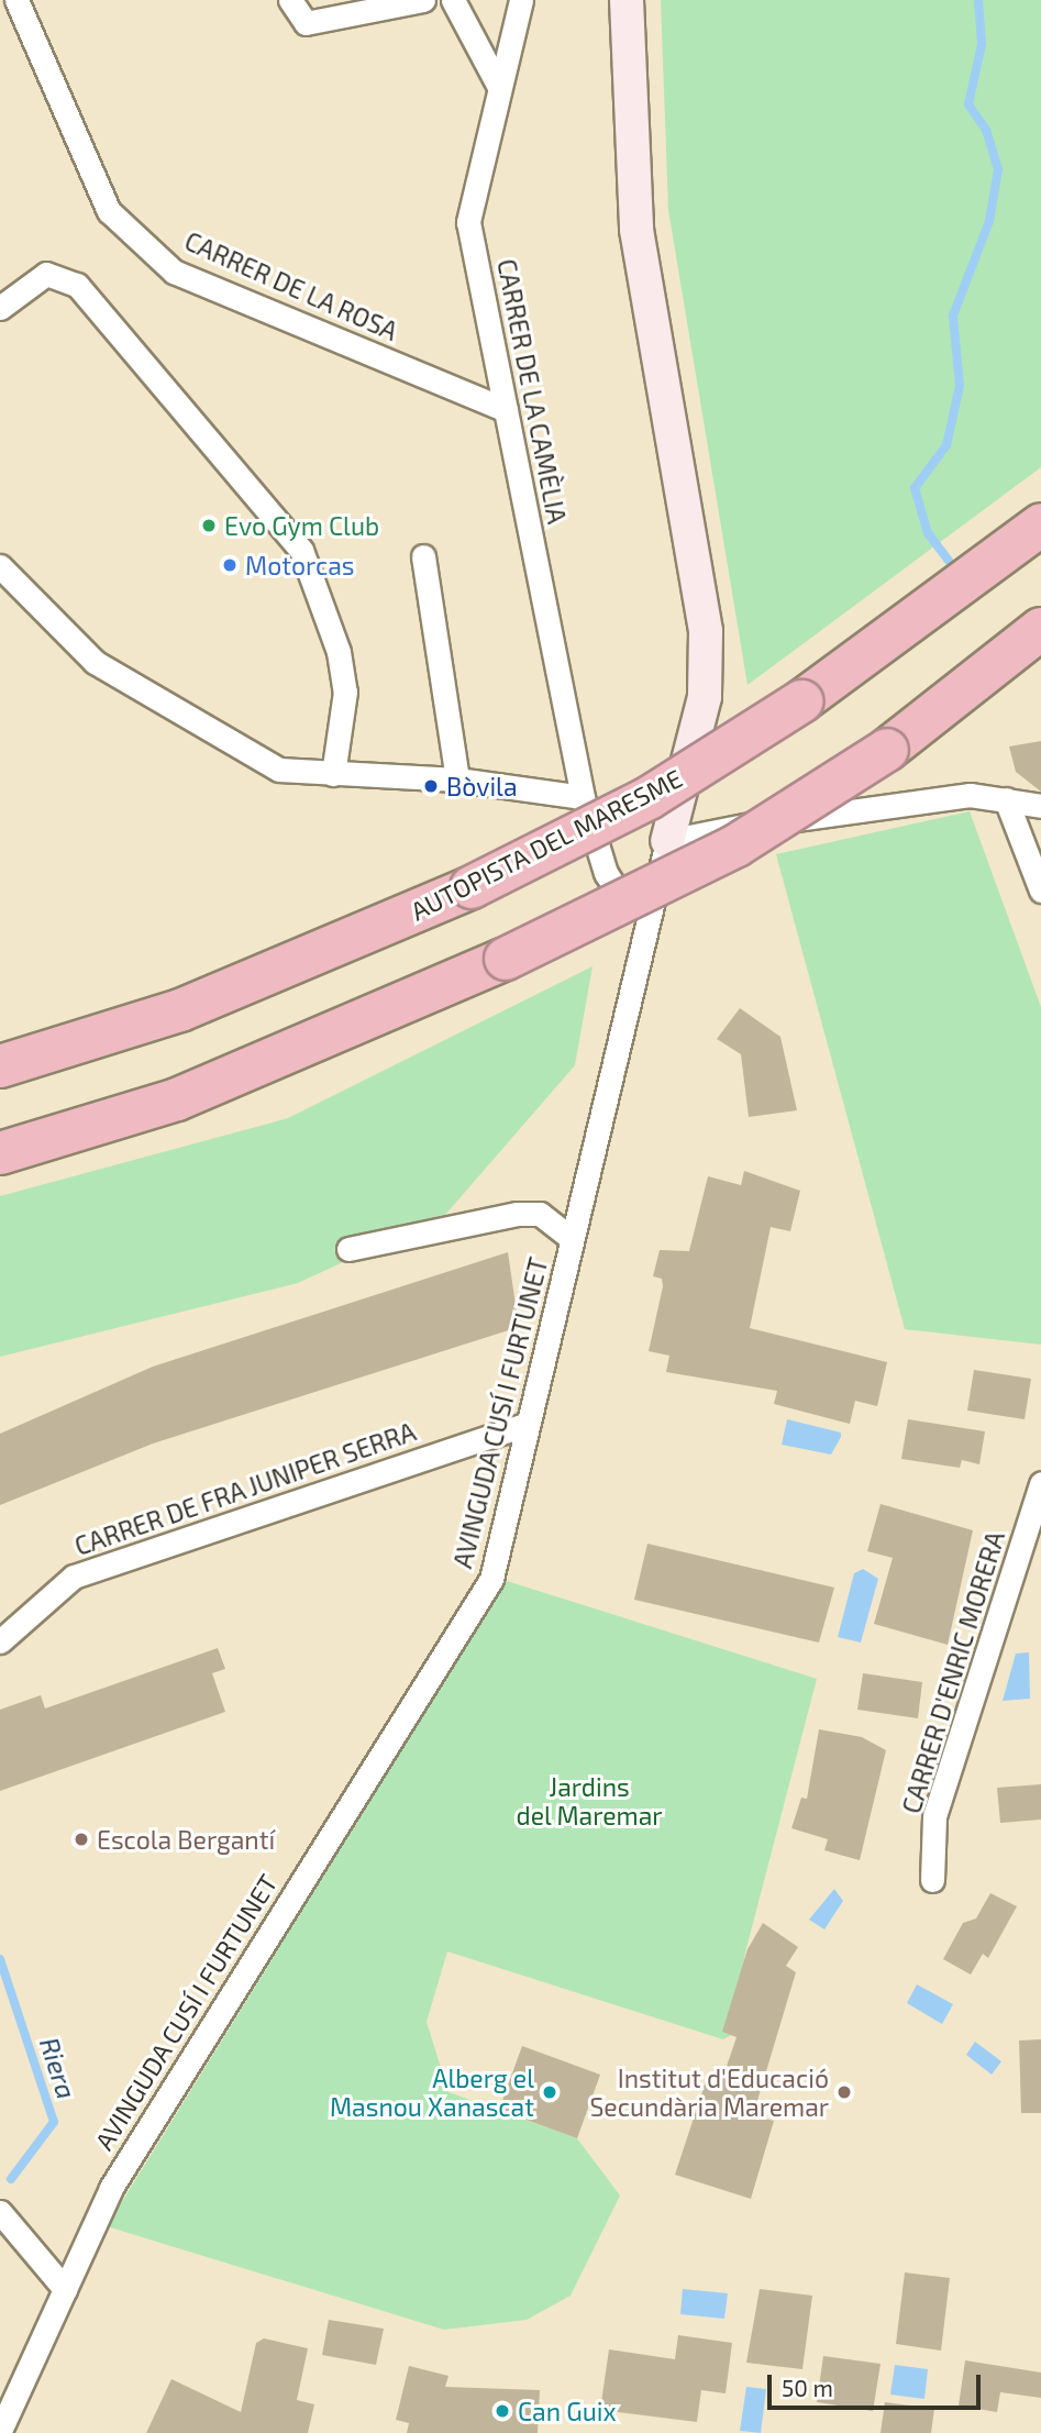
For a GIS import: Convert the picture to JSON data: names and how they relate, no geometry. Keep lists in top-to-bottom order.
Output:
{
  "streets": {
    "highway": ["AUTOPISTA DEL MARESME"],
    "street": [
      "CARRER DE LA ROSA",
      "CARRER DE LA CAMÈLIA",
      "AVINGUDA CUSÍ I FURTUNET",
      "CARRER DE FRA JUNIPER SERRA",
      "CARRER D'ENRIC MORERA"
    ]
  },
  "crossings": [
    ["CARRER DE LA ROSA", "CARRER DE LA CAMÈLIA"],
    ["CARRER DE LA CAMÈLIA", "AVINGUDA CUSÍ I FURTUNET"],
    ["AVINGUDA CUSÍ I FURTUNET", "CARRER DE FRA JUNIPER SERRA"]
  ],
  "water": ["Riera"],
  "parks": ["Jardins del Maremar"],
  "places": [
    "Evo Gym Club",
    "Motorcas",
    "Bòvila",
    "Escola Bergantí",
    "Alberg el Masnou Xanascat",
    "Institut d'Educació Secundària Maremar",
    "Can Guix"
  ],
  "scale_bar": "50 m"
}
